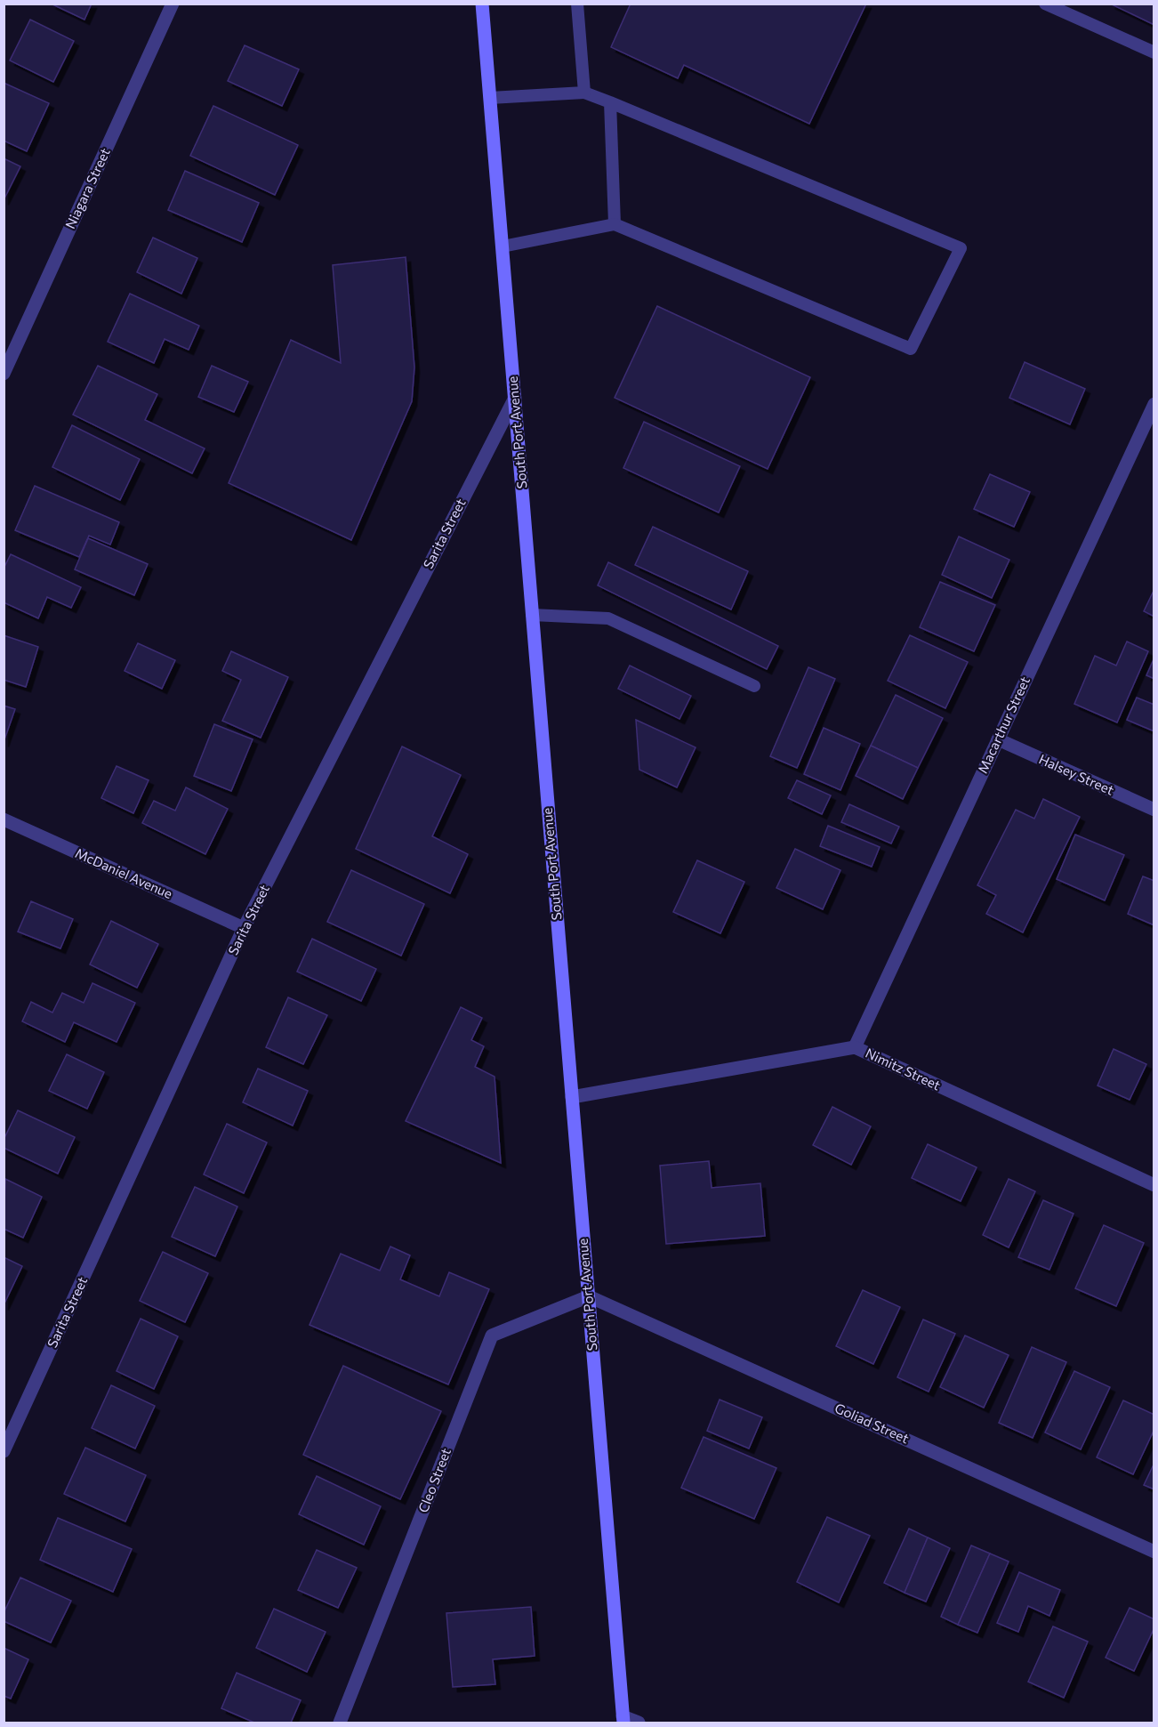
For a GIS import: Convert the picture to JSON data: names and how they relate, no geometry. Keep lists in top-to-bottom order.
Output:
{
  "streets": {
    "main road": ["South Port Avenue"],
    "street": [
      "Niagara Street",
      "Sarita Street",
      "Macarthur Street",
      "Halsey Street",
      "McDaniel Avenue",
      "Nimitz Street",
      "Goliad Street",
      "Cleo Street"
    ]
  },
  "crossings": [
    ["South Port Avenue", "Sarita Street"],
    ["South Port Avenue", "Nimitz Street"],
    ["South Port Avenue", "Goliad Street"],
    ["South Port Avenue", "Cleo Street"],
    ["Sarita Street", "McDaniel Avenue"],
    ["Macarthur Street", "Halsey Street"],
    ["Macarthur Street", "Nimitz Street"],
    ["Goliad Street", "Cleo Street"]
  ]
}
